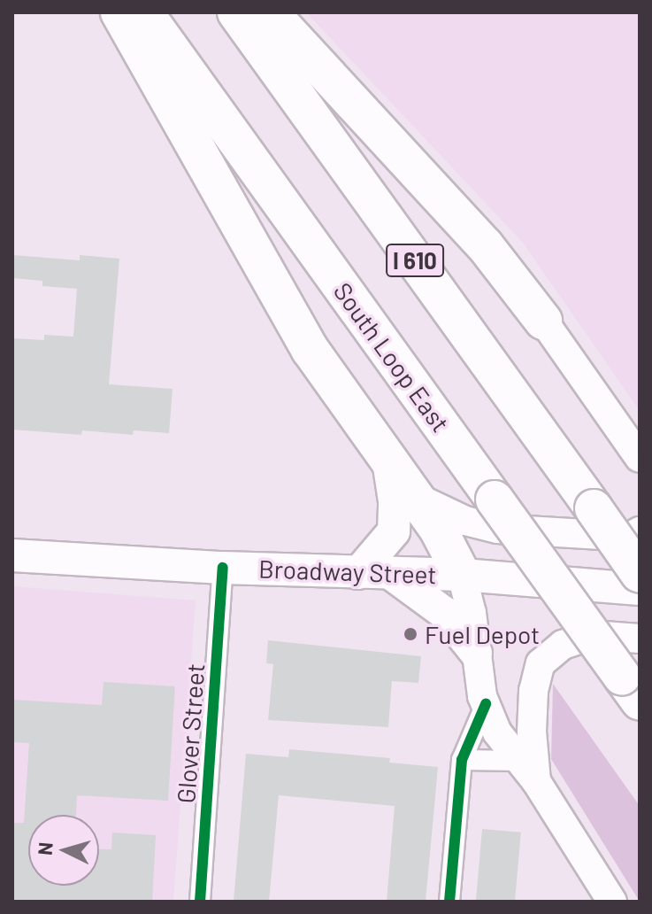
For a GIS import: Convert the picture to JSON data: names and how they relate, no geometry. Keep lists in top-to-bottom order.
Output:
{
  "streets": {
    "highway": ["I 610", "South Loop East"],
    "main road": ["Broadway Street"],
    "street": ["Glover Street"]
  },
  "crossings": [
    ["Broadway Street", "Glover Street"]
  ],
  "places": ["Fuel Depot"],
  "north": "left"
}
